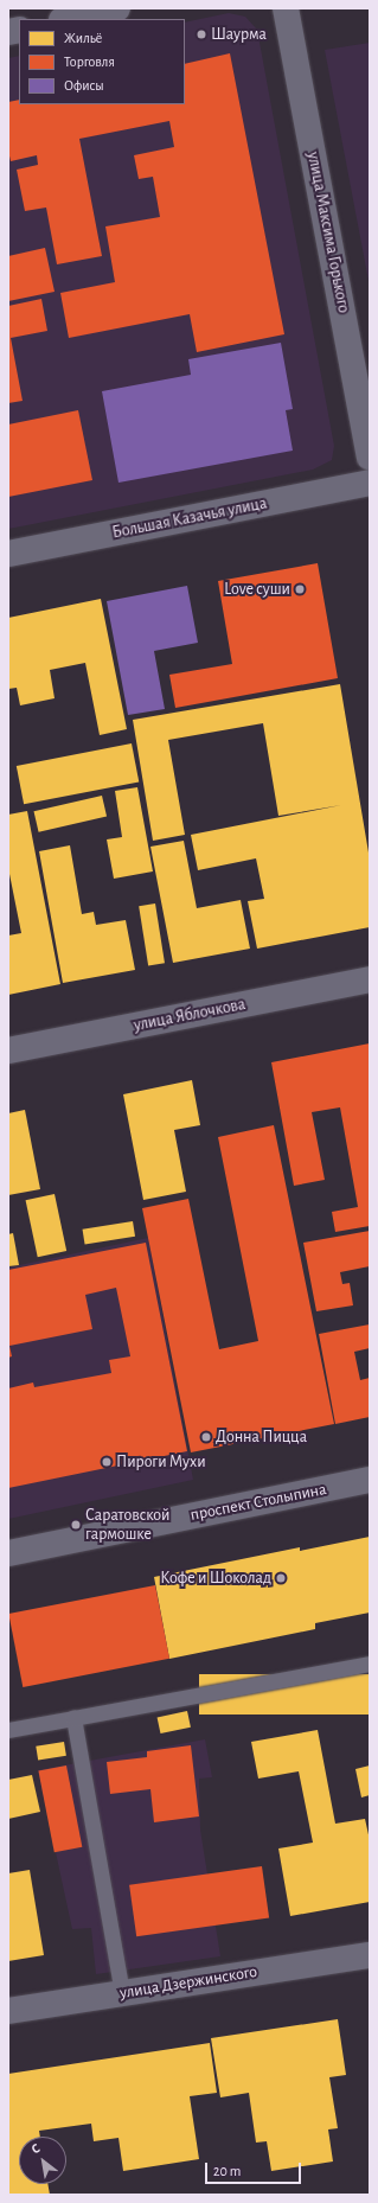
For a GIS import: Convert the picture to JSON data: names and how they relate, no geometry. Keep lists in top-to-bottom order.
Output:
{
  "streets": {
    "street": [
      "улица Максима Горького",
      "Большая Казачья улица",
      "улица Яблочкова",
      "проспект Столыпина",
      "улица Дзержинского"
    ]
  },
  "places": [
    "Шаурма",
    "Love суши",
    "Донна Пицца",
    "Пироги Мухи",
    "Саратовской гармошке",
    "Кофе и Шоколад"
  ],
  "legend": ["Жильё", "Торговля", "Офисы"],
  "scale_bar": "20 m",
  "north": "top left"
}
